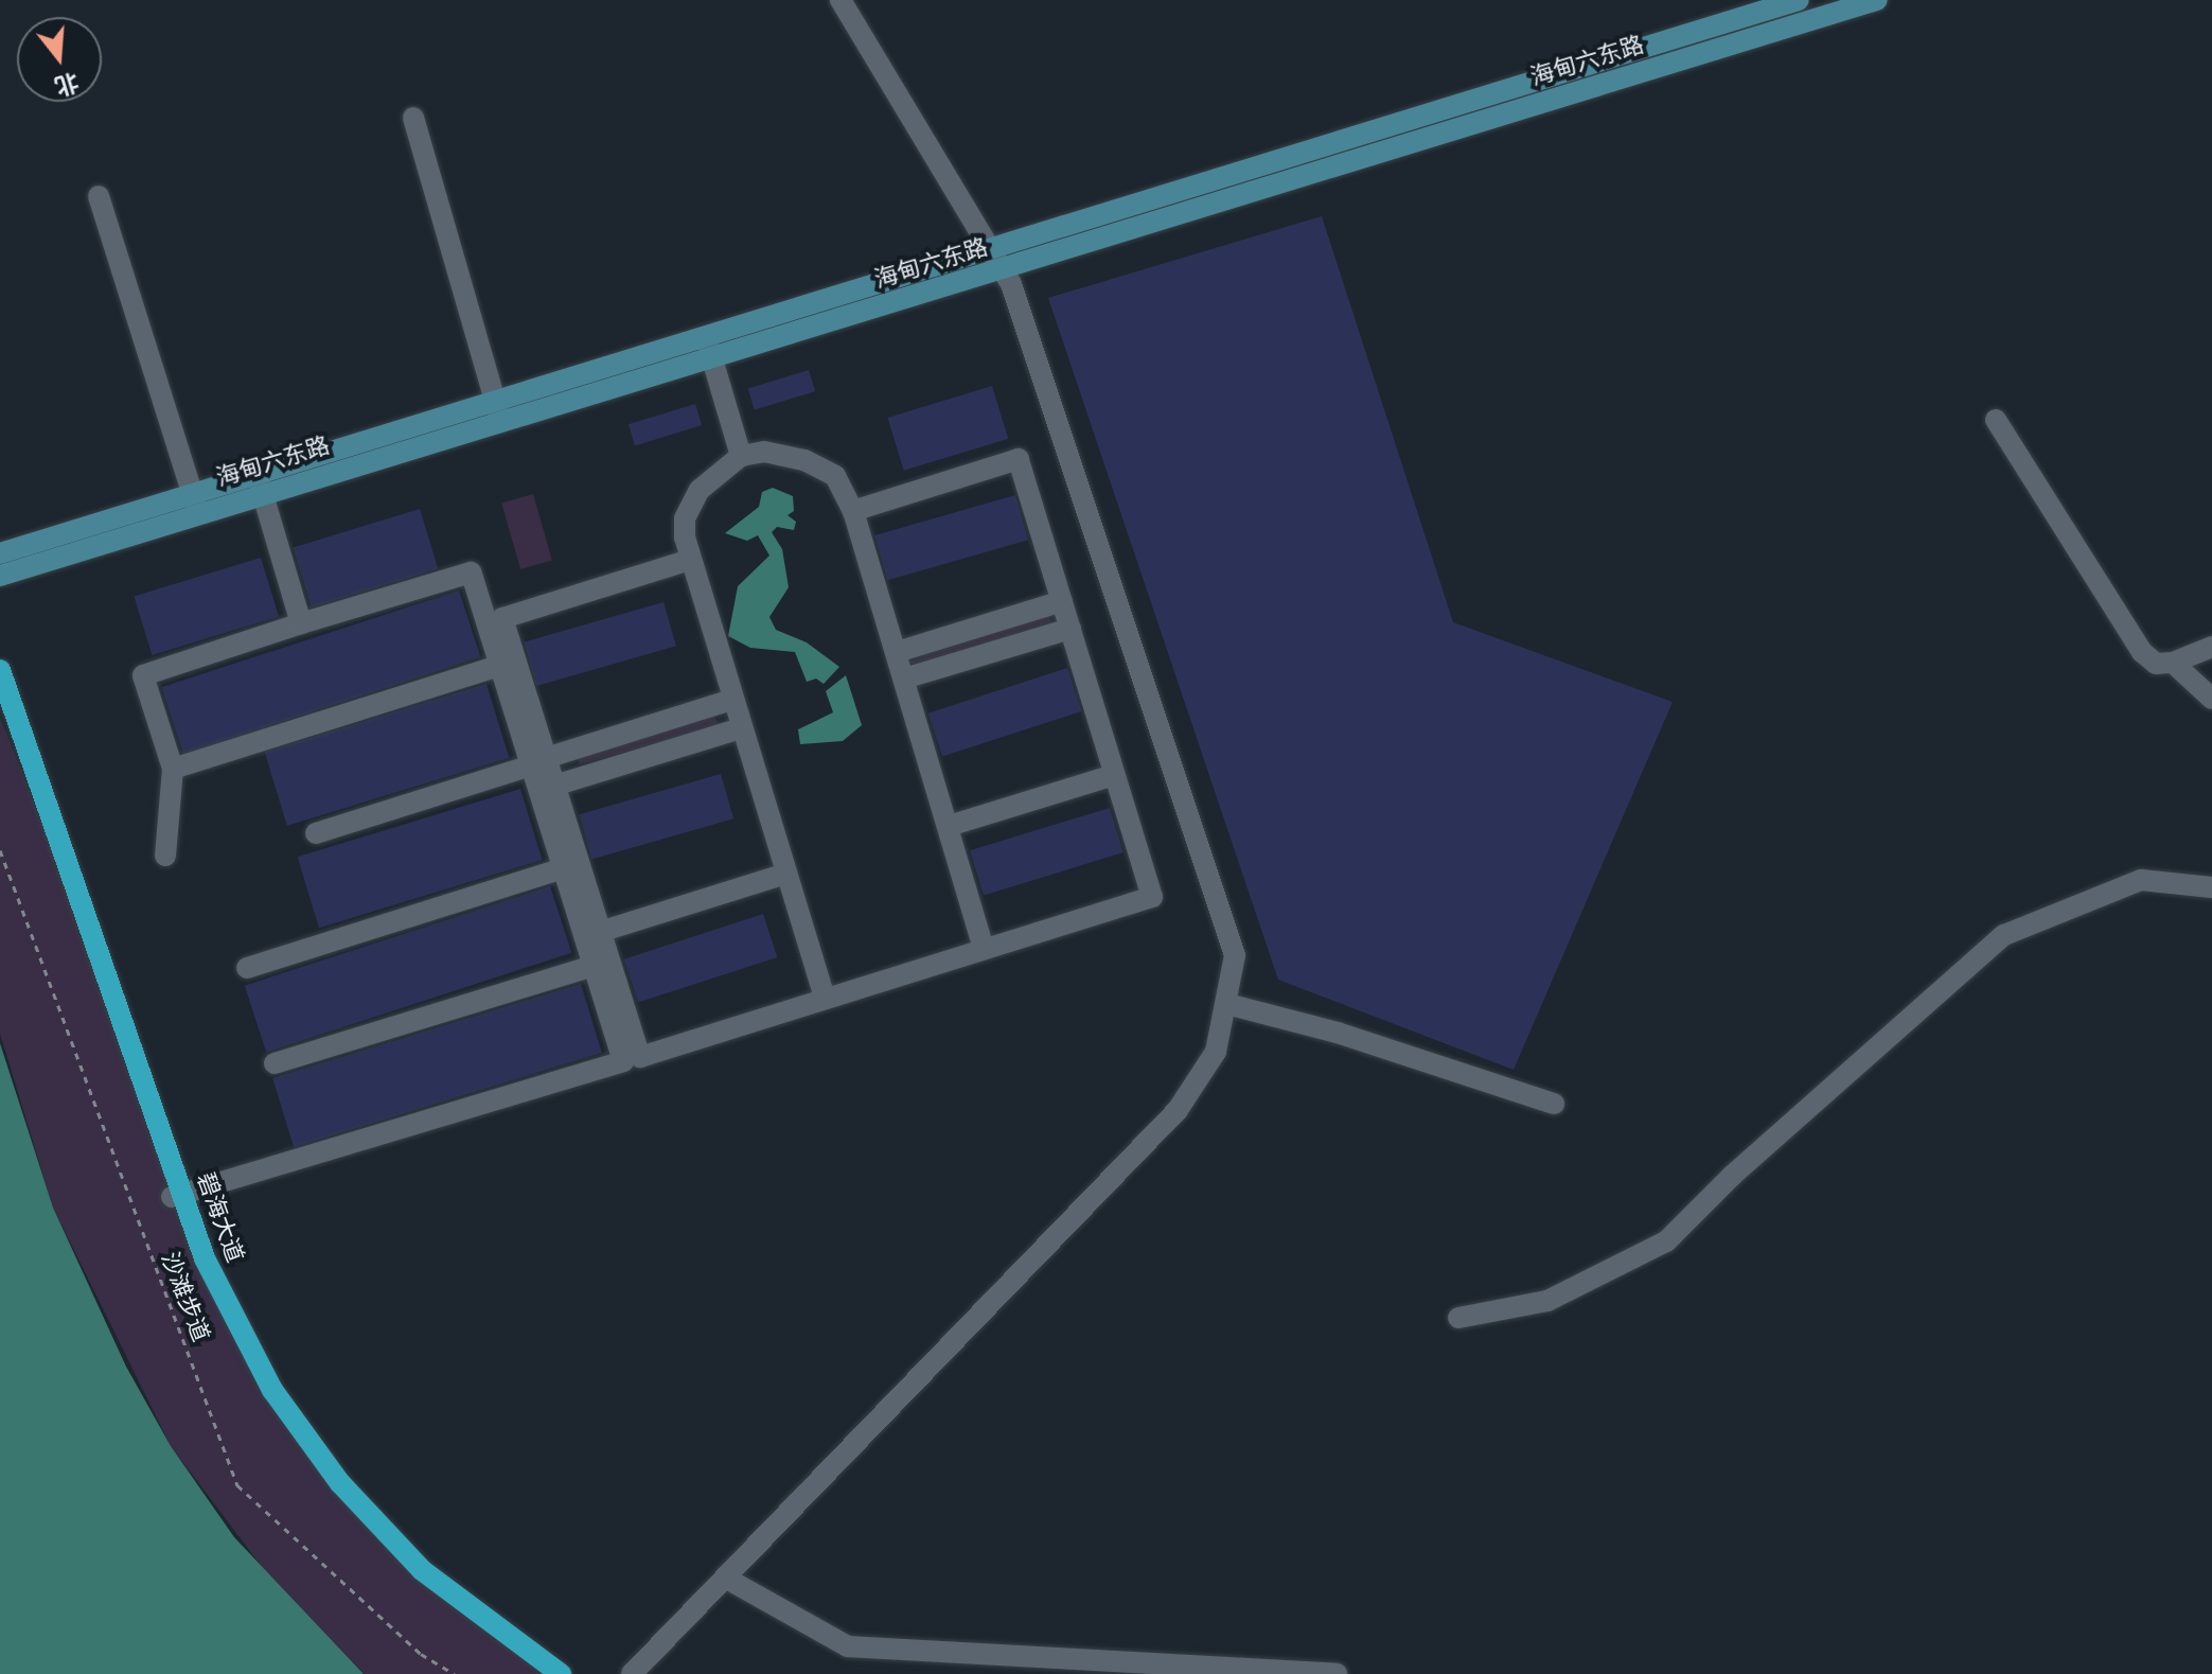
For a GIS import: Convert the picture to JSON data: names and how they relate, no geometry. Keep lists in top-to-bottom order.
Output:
{
  "streets": {
    "main road": ["海甸六东路", "碧海大道"],
    "path": ["沙滩步道"]
  },
  "north": "bottom"
}
